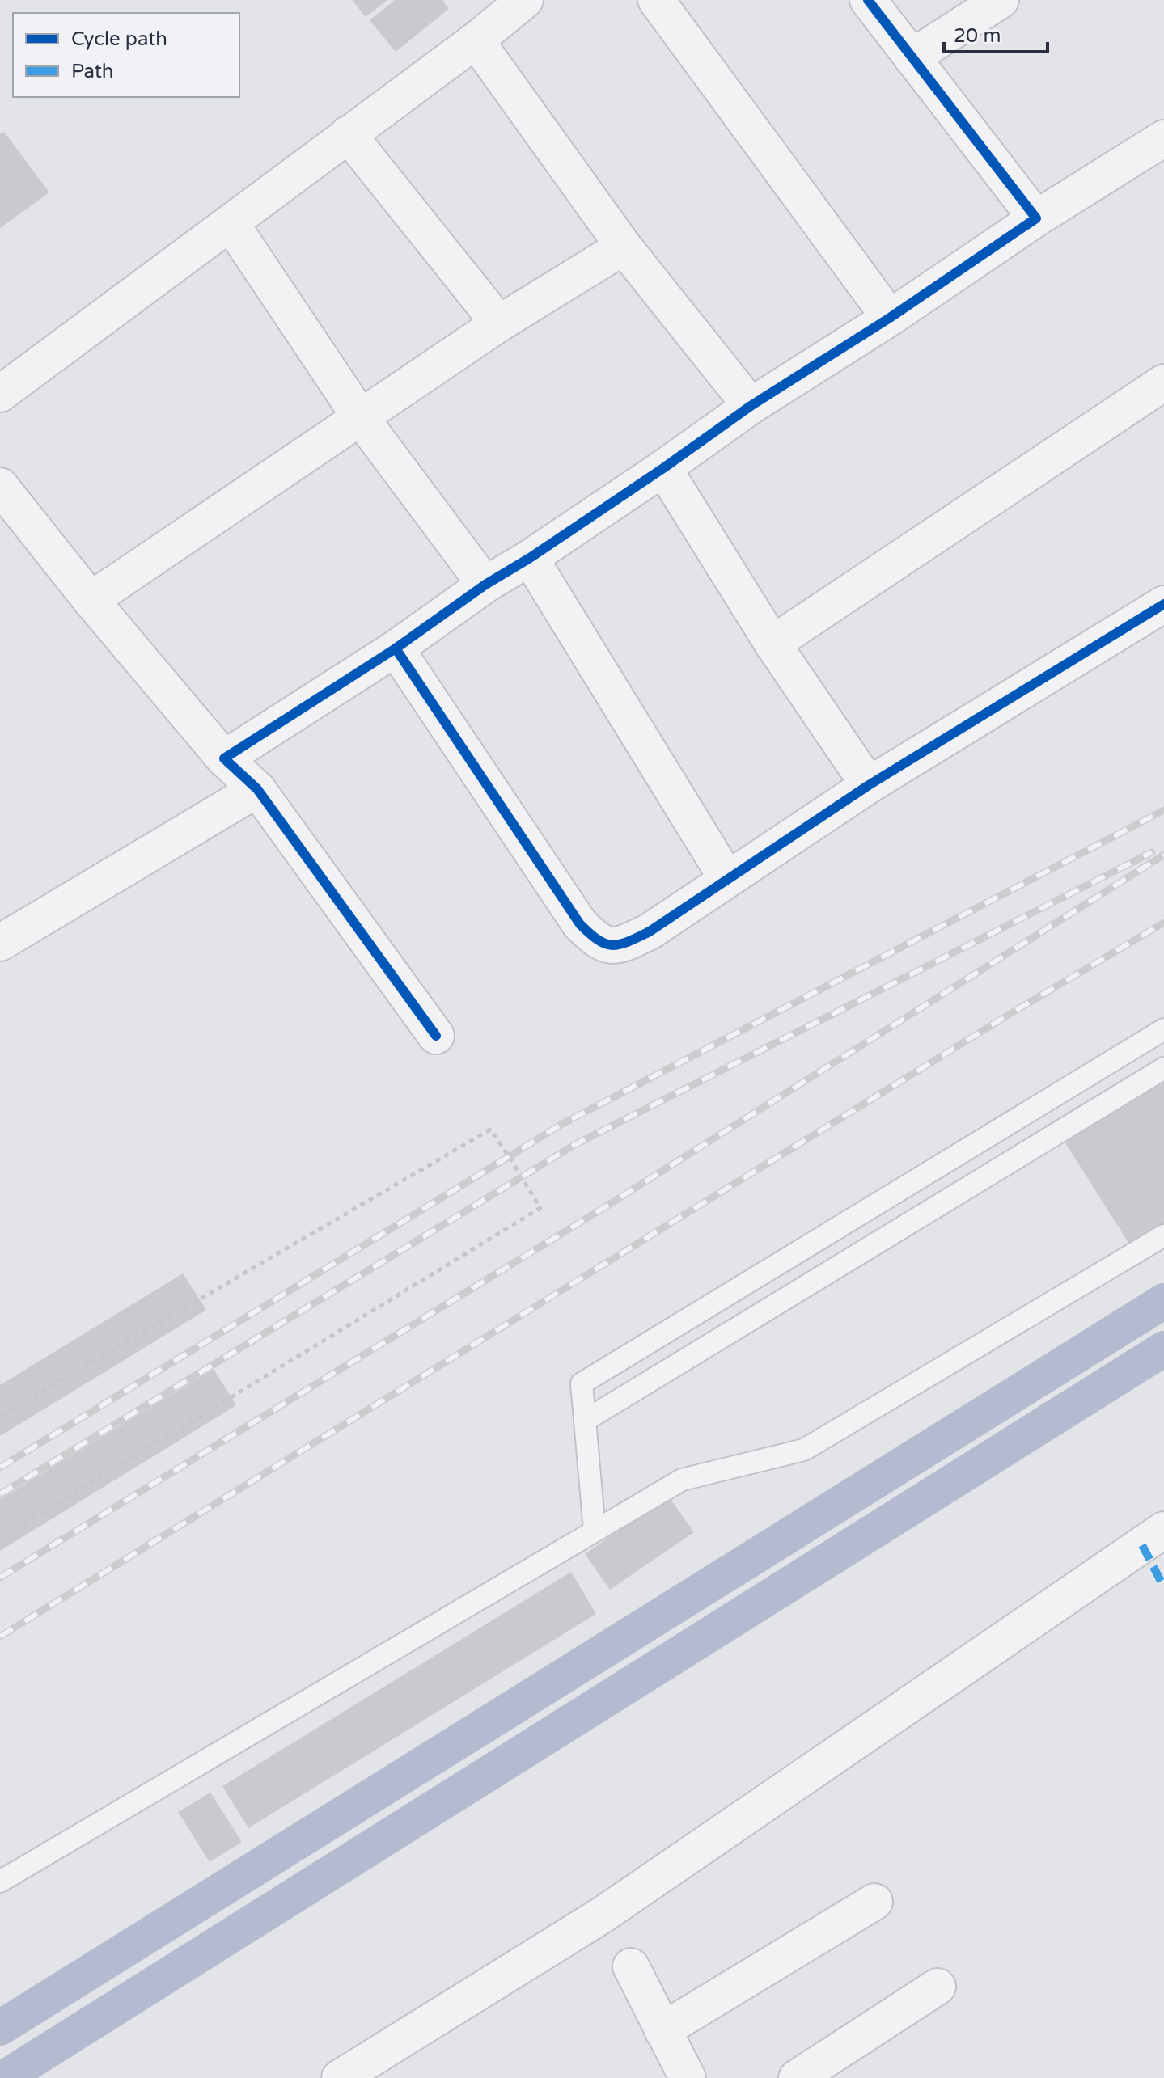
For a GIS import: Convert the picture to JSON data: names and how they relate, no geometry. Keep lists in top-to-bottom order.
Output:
{
  "legend": ["Cycle path", "Path"],
  "scale_bar": "20 m"
}
